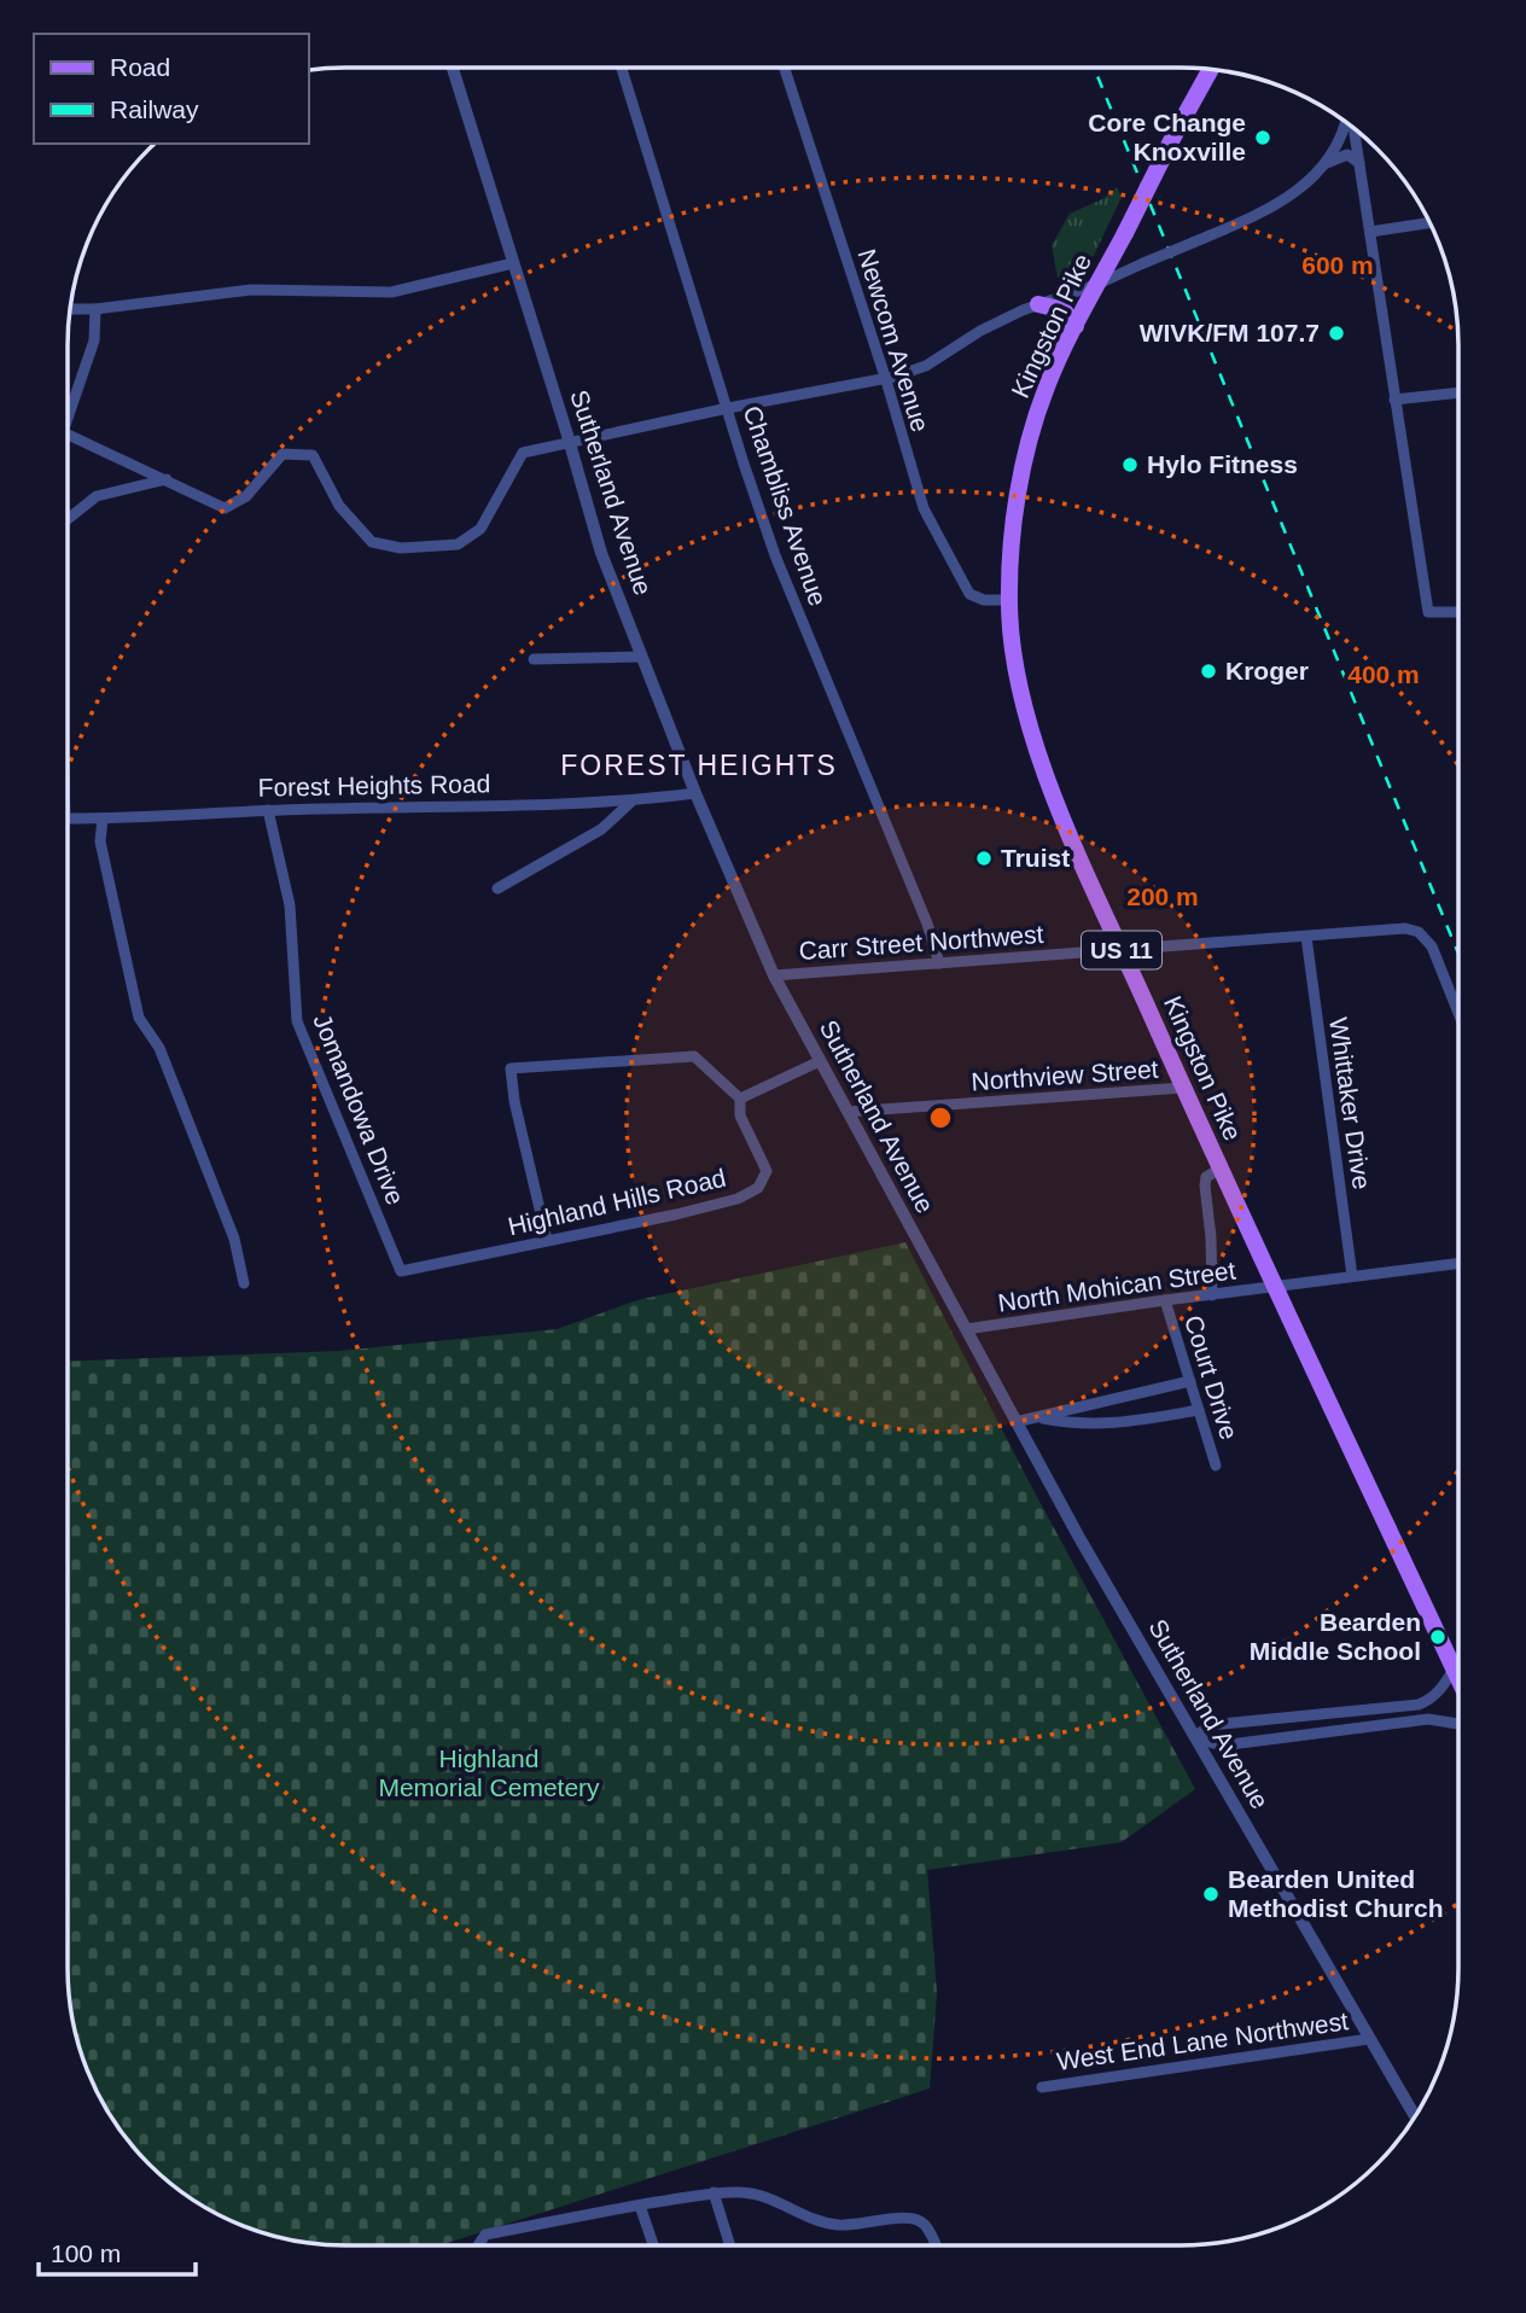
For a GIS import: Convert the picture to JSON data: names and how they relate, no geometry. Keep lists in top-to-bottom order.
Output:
{
  "streets": {
    "main road": ["Kingston Pike", "US 11"],
    "street": [
      "Newcom Avenue",
      "Sutherland Avenue",
      "Chambliss Avenue",
      "Forest Heights Road",
      "Carr Street Northwest",
      "Northview Street",
      "Whittaker Drive",
      "Jomandowa Drive",
      "Highland Hills Road",
      "North Mohican Street",
      "Court Drive",
      "West End Lane Northwest"
    ]
  },
  "crossings": [
    ["Kingston Pike", "Newcom Avenue"],
    ["Kingston Pike", "Carr Street Northwest"],
    ["Kingston Pike", "Northview Street"],
    ["Kingston Pike", "North Mohican Street"],
    ["Sutherland Avenue", "Forest Heights Road"],
    ["Sutherland Avenue", "Carr Street Northwest"],
    ["Sutherland Avenue", "Northview Street"],
    ["Sutherland Avenue", "North Mohican Street"],
    ["Sutherland Avenue", "West End Lane Northwest"],
    ["Chambliss Avenue", "Carr Street Northwest"],
    ["Forest Heights Road", "Jomandowa Drive"],
    ["Carr Street Northwest", "Whittaker Drive"],
    ["Whittaker Drive", "North Mohican Street"],
    ["Jomandowa Drive", "Highland Hills Road"],
    ["North Mohican Street", "Court Drive"]
  ],
  "districts": ["FOREST HEIGHTS"],
  "parks": ["Highland Memorial Cemetery"],
  "places": [
    "Core Change Knoxville",
    "WIVK/FM 107.7",
    "Hylo Fitness",
    "Kroger",
    "Truist",
    "Bearden Middle School",
    "Bearden United Methodist Church"
  ],
  "legend": ["Road", "Railway"],
  "scale_bar": "100 m",
  "rings": ["600 m", "400 m", "200 m"]
}
